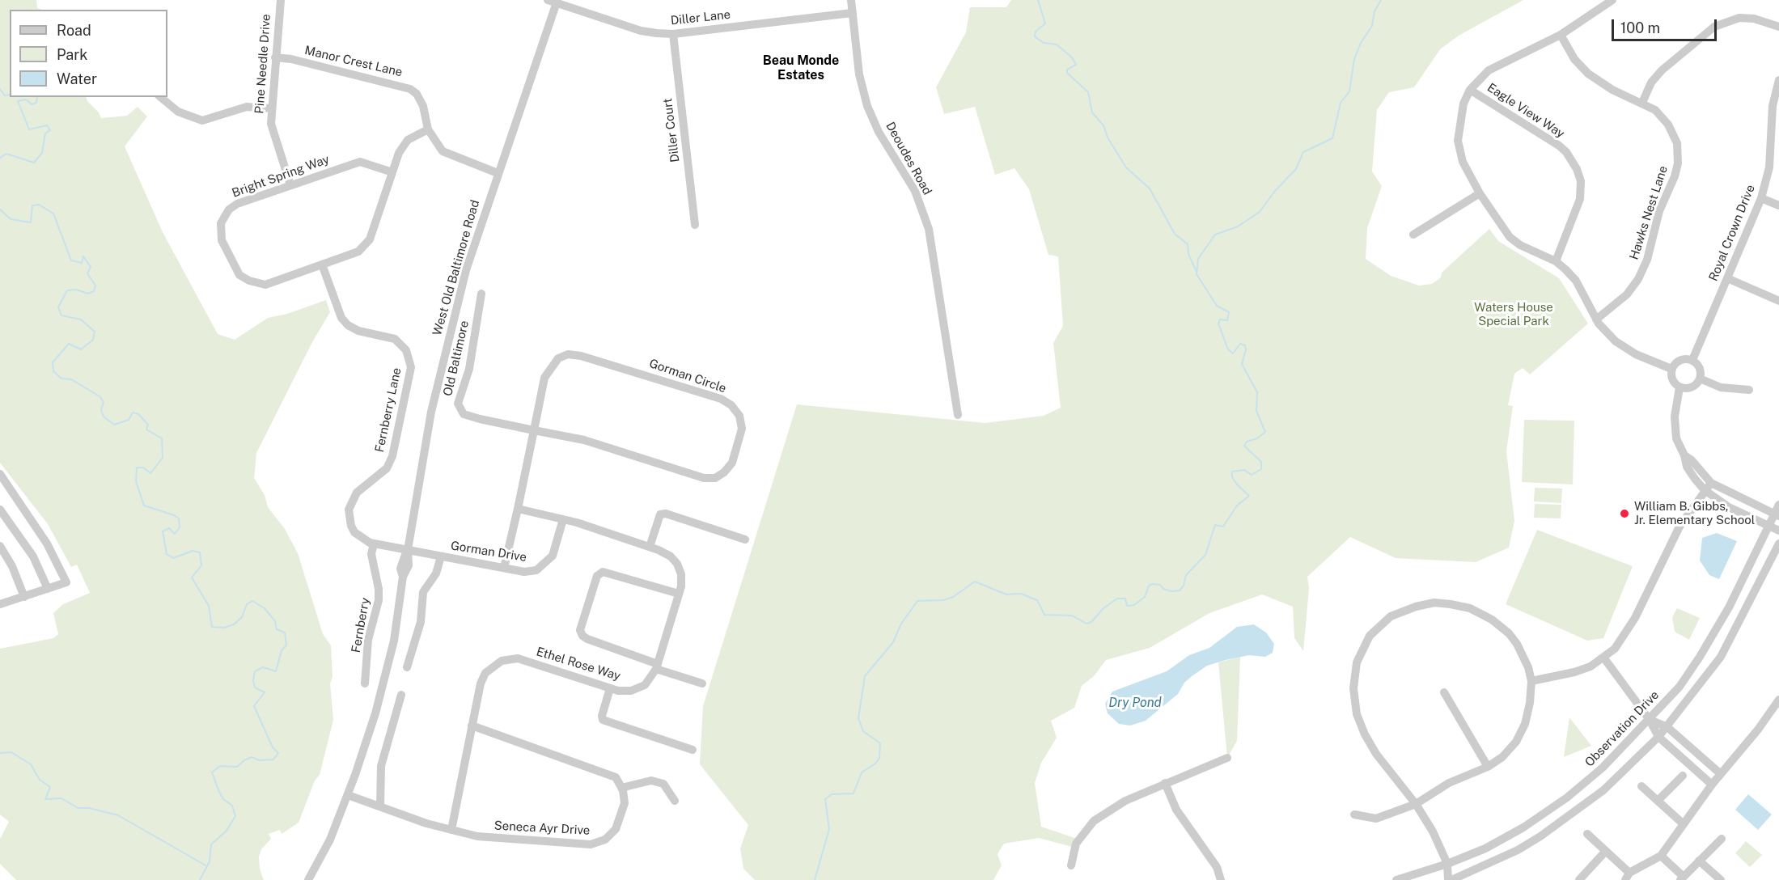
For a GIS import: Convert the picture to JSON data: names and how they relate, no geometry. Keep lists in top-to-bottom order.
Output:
{
  "streets": {
    "street": [
      "Diller Lane",
      "Manor Crest Lane",
      "Pine Needle Drive",
      "Eagle View Way",
      "Diller Court",
      "Deoudes Road",
      "Bright Spring Way",
      "Hawks Nest Lane",
      "Royal Crown Drive",
      "West Old Baltimore Road",
      "Old Baltimore",
      "Gorman Circle",
      "Fernberry Lane",
      "Gorman Drive",
      "Fernberry",
      "Ethel Rose Way",
      "Observation Drive",
      "Seneca Ayr Drive"
    ]
  },
  "crossings": [
    ["Diller Lane", "Diller Court"],
    ["Diller Lane", "Deoudes Road"],
    ["Diller Lane", "West Old Baltimore Road"],
    ["Manor Crest Lane", "Pine Needle Drive"],
    ["Manor Crest Lane", "Bright Spring Way"],
    ["Manor Crest Lane", "West Old Baltimore Road"],
    ["Pine Needle Drive", "Bright Spring Way"],
    ["Bright Spring Way", "Fernberry Lane"],
    ["West Old Baltimore Road", "Fernberry Lane"],
    ["West Old Baltimore Road", "Gorman Drive"],
    ["West Old Baltimore Road", "Seneca Ayr Drive"],
    ["Old Baltimore", "Gorman Circle"],
    ["Gorman Circle", "Gorman Drive"],
    ["Gorman Circle", "Ethel Rose Way"],
    ["Fernberry Lane", "Gorman Drive"],
    ["Fernberry Lane", "Fernberry"],
    ["Gorman Drive", "Ethel Rose Way"],
    ["Ethel Rose Way", "Seneca Ayr Drive"]
  ],
  "districts": ["Beau Monde Estates"],
  "water": ["Dry Pond"],
  "parks": ["Waters House Special Park"],
  "places": ["William B. Gibbs, Jr. Elementary School"],
  "legend": ["Road", "Park", "Water"],
  "scale_bar": "100 m"
}
